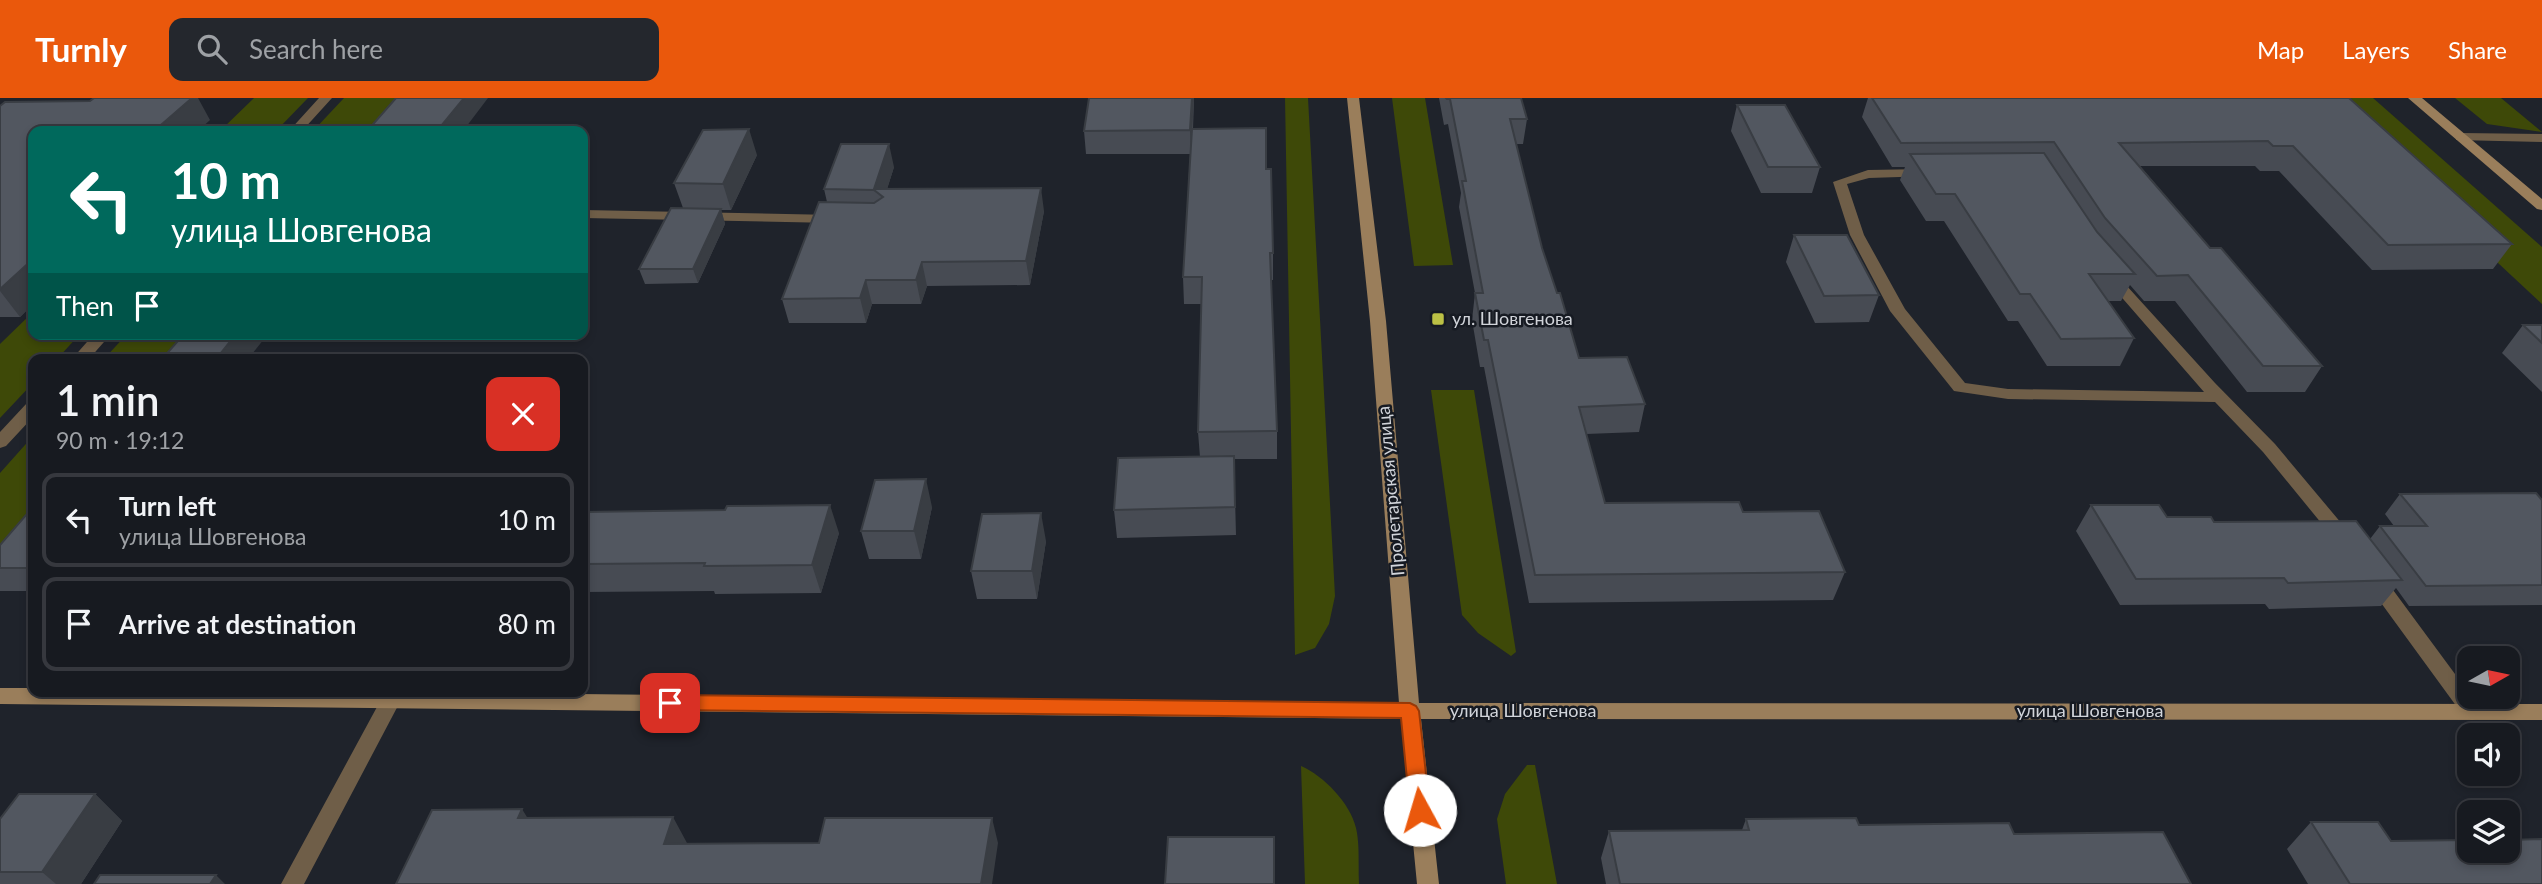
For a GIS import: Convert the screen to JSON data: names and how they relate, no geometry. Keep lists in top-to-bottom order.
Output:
{
  "streets": {
    "main road": ["Пролетарская улица", "улица Шовгенова"]
  },
  "crossings": [
    ["Пролетарская улица", "улица Шовгенова"]
  ],
  "places": {
    "transit": ["ул. Шовгенова"]
  },
  "north": "right",
  "page": {
    "header": "Turnly",
    "search": "Search here",
    "nav": ["Map", "Layers", "Share"],
    "turn": ["10 m", "улица Шовгенова"],
    "then": "Then",
    "heading": ["1 min", "90 m · 19:12"],
    "list": [
      {
        "name": "Turn left",
        "note": "улица Шовгенова",
        "value": "10 m"
      },
      {
        "name": "Arrive at destination",
        "value": "80 m"
      }
    ]
  }
}
